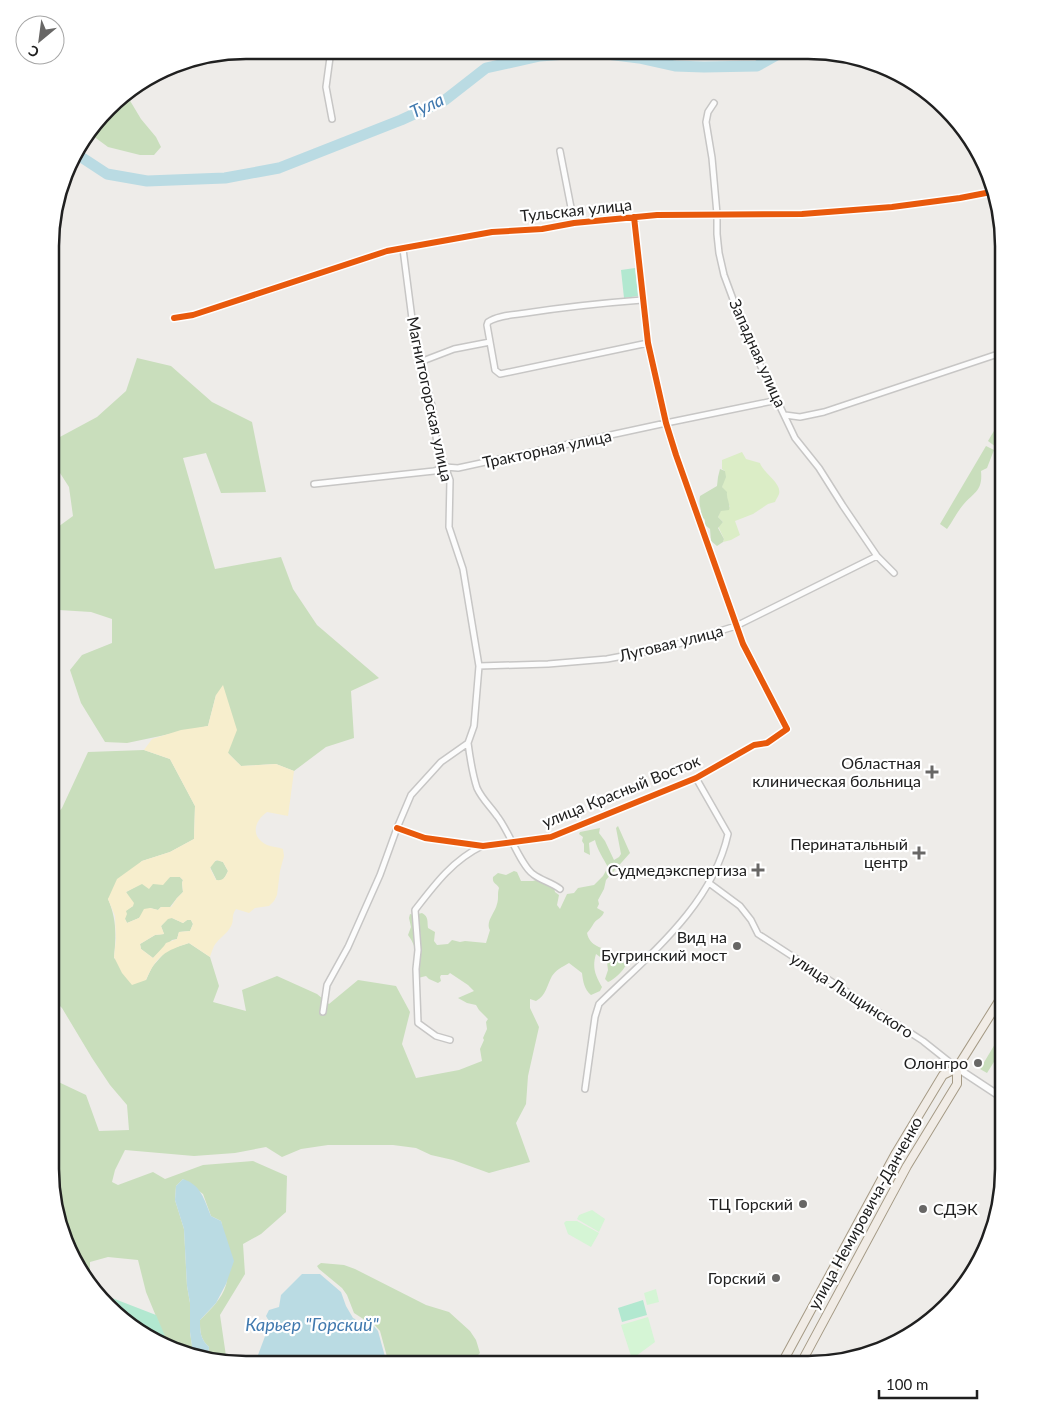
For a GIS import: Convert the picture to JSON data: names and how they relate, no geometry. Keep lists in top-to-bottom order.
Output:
{
  "streets": {
    "main road": ["улица Немировича-Данченко"],
    "street": [
      "Тульская улица",
      "Западная улица",
      "Магнитогорская улица",
      "Тракторная улица",
      "Луговая улица",
      "улица Красный Восток",
      "улица Лыщинского"
    ]
  },
  "crossings": [
    ["Тульская улица", "Западная улица"],
    ["Тульская улица", "Магнитогорская улица"],
    ["Западная улица", "Тракторная улица"],
    ["Западная улица", "Луговая улица"],
    ["Магнитогорская улица", "Тракторная улица"],
    ["Магнитогорская улица", "Луговая улица"],
    ["Луговая улица", "улица Красный Восток"],
    ["улица Лыщинского", "улица Немировича-Данченко"]
  ],
  "water": ["Тула", "Карьер \"Горский\""],
  "places": {
    "health": ["Областная клиническая больница", "Перинатальный центр", "Судмедэкспертиза"],
    "other": [
      "Вид на Бугринский мост",
      "Олонгро",
      "ТЦ Горский",
      "СДЭК",
      "Горский"
    ]
  },
  "scale_bar": "100 m",
  "north": "bottom left"
}
